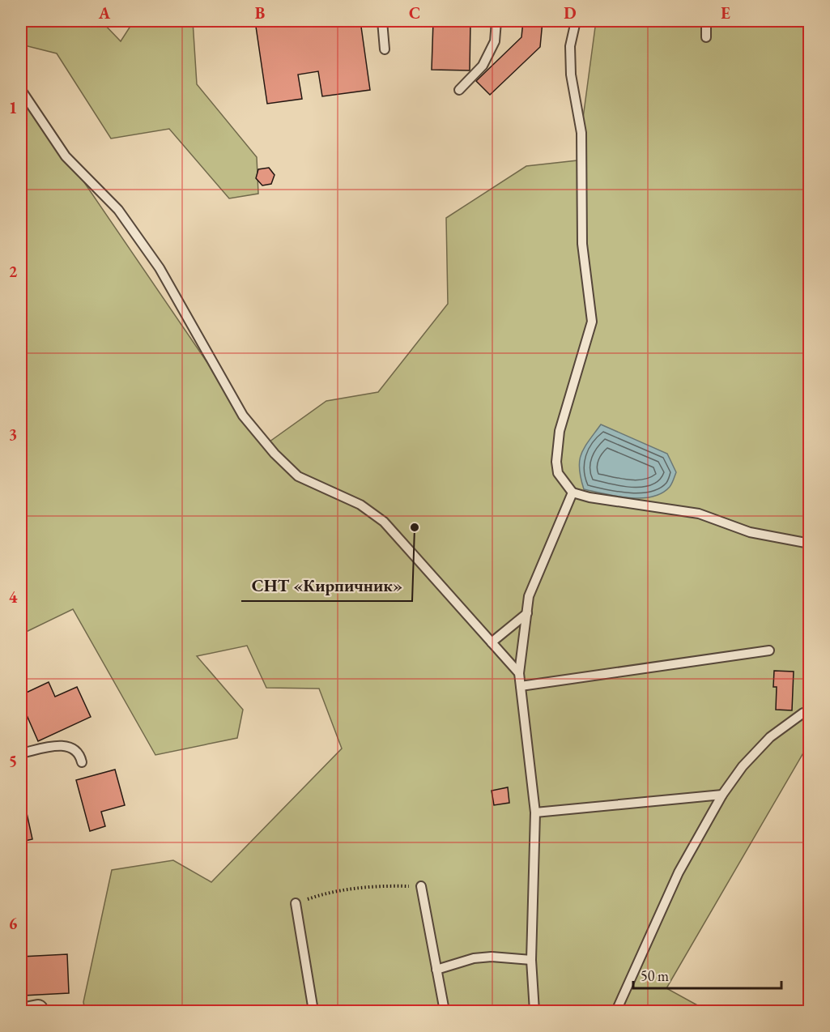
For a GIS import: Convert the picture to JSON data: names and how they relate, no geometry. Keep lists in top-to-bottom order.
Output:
{
  "places": ["СНТ «Кирпичник»"],
  "scale_bar": "50 m",
  "grid": {
    "columns": [
      "A",
      "B",
      "C",
      "D",
      "E"
    ],
    "rows": [
      "1",
      "2",
      "3",
      "4",
      "5",
      "6"
    ]
  }
}
